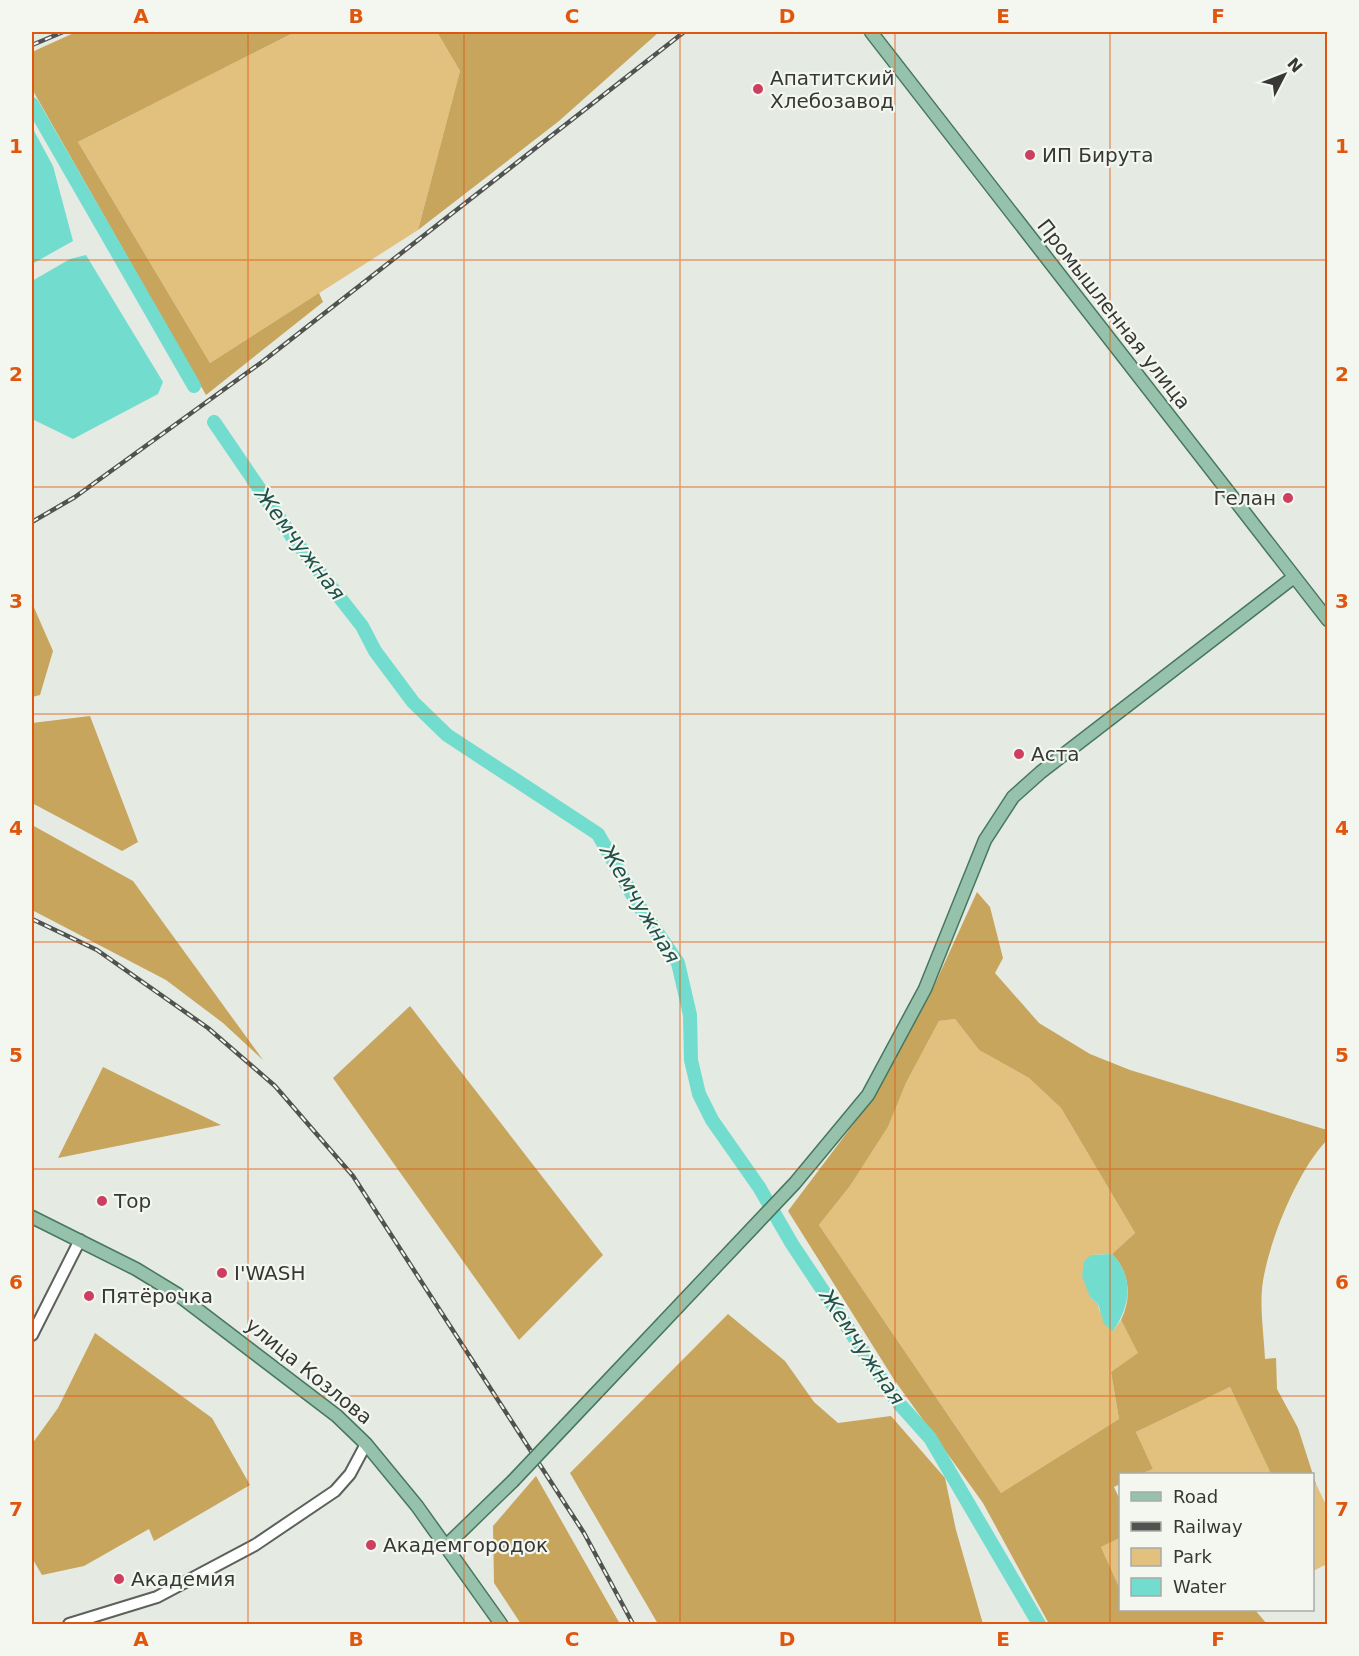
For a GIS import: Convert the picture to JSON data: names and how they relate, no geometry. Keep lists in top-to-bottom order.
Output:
{
  "streets": {
    "main road": ["Промышленная улица", "улица Козлова"]
  },
  "water": ["Жемчужная"],
  "places": [
    "Апатитский Хлебозавод",
    "ИП Бирута",
    "Гелан",
    "Аста",
    "Тор",
    "I'WASH",
    "Пятёрочка",
    "Академгородок",
    "Академия"
  ],
  "legend": [
    "Road",
    "Railway",
    "Park",
    "Water"
  ],
  "north": "top right",
  "grid": {
    "columns": [
      "A",
      "B",
      "C",
      "D",
      "E",
      "F"
    ],
    "rows": [
      "1",
      "2",
      "3",
      "4",
      "5",
      "6",
      "7"
    ]
  }
}
